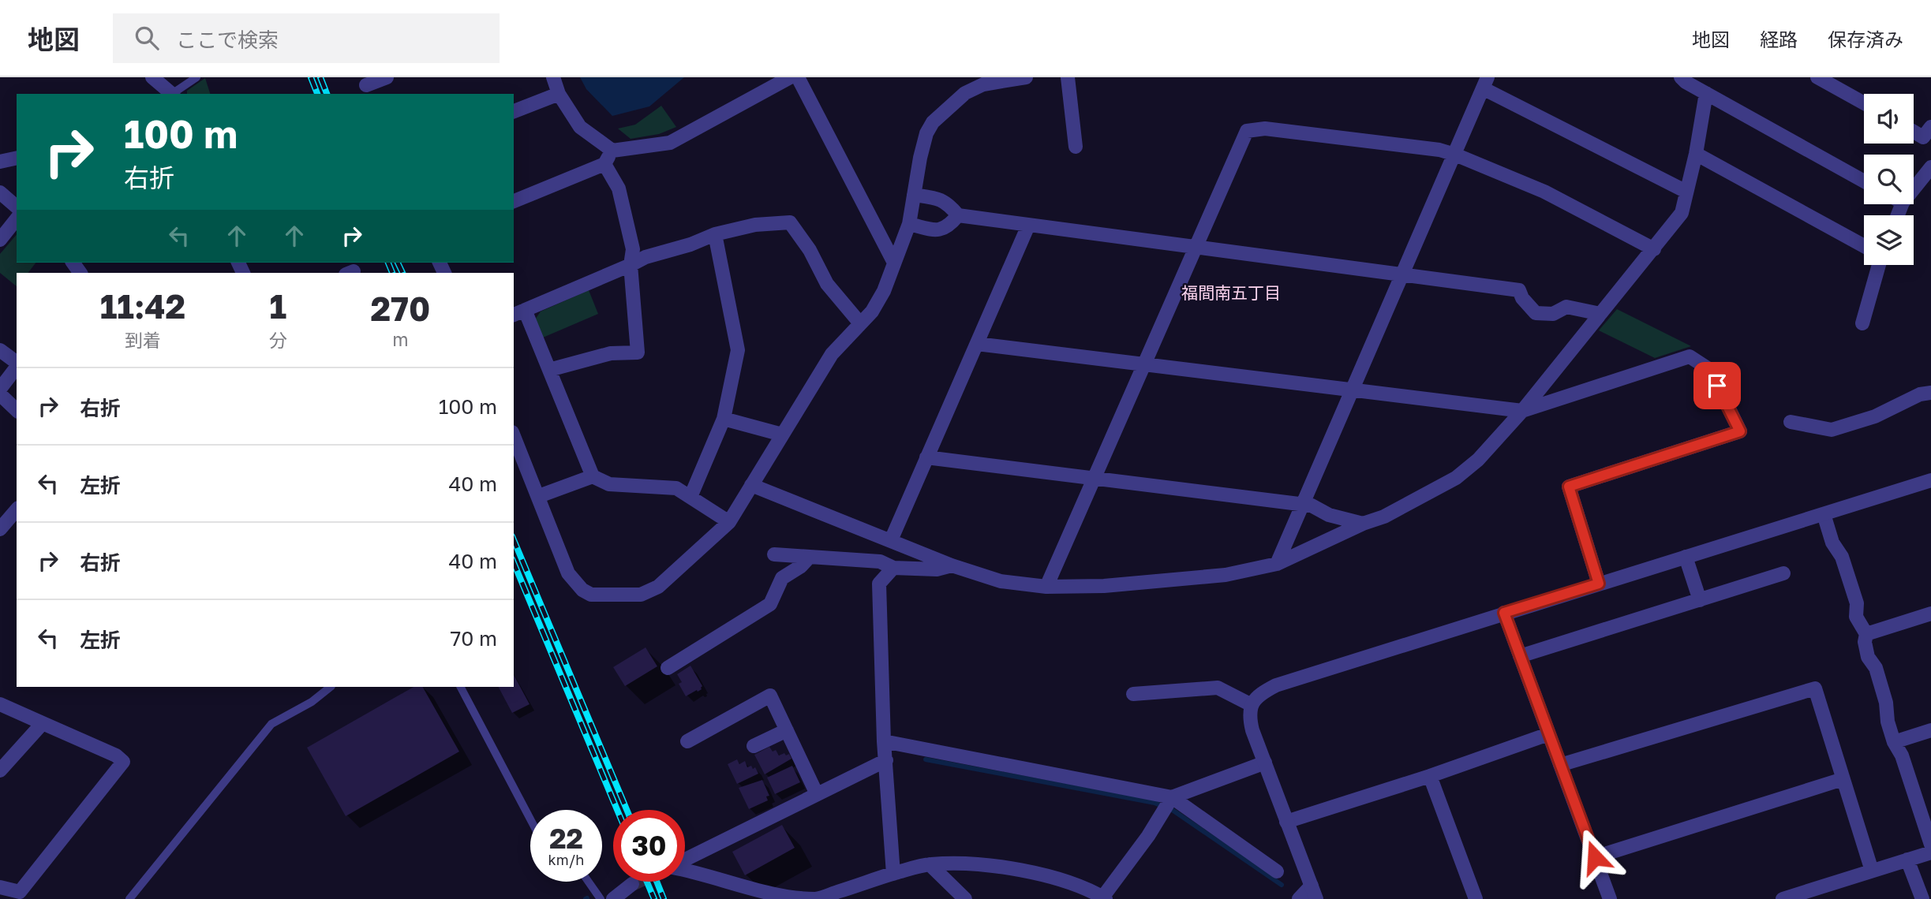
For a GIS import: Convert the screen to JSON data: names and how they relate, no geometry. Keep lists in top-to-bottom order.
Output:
{
  "districts": ["福間南五丁目"],
  "page": {
    "header": "地図",
    "search": "ここで検索",
    "nav": ["地図", "経路", "保存済み"],
    "turn": ["100 m", "右折"],
    "eta": [
      "11:42",
      "到着",
      "1",
      "分",
      "270",
      "m"
    ],
    "list": [
      {
        "name": "右折",
        "value": "100 m"
      },
      {
        "name": "左折",
        "value": "40 m"
      },
      {
        "name": "右折",
        "value": "40 m"
      },
      {
        "name": "左折",
        "value": "70 m"
      }
    ],
    "speed": "22 km/h",
    "limit": "30"
  }
}
